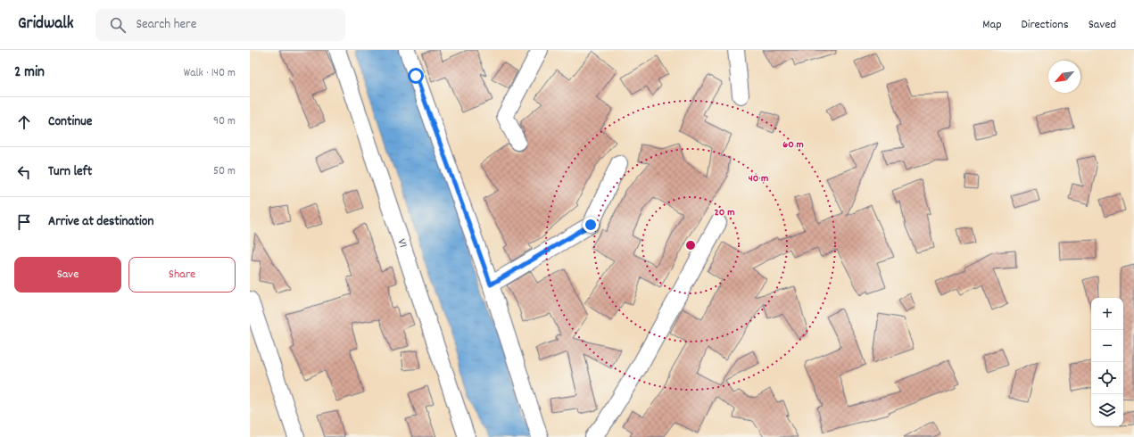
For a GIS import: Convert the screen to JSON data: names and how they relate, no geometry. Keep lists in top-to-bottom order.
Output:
{
  "streets": {
    "street": ["V1"]
  },
  "north": "bottom left",
  "page": {
    "header": "Gridwalk",
    "search": "Search here",
    "nav": ["Map", "Directions", "Saved"],
    "heading": ["2 min", "Walk · 140 m"],
    "list": [
      ["Continue", "90 m"],
      ["Turn left", "50 m"],
      "Arrive at destination"
    ],
    "buttons": ["Save", "Share"],
    "map_buttons": ["+", "−"]
  },
  "rings": ["60 m", "40 m", "20 m"]
}
